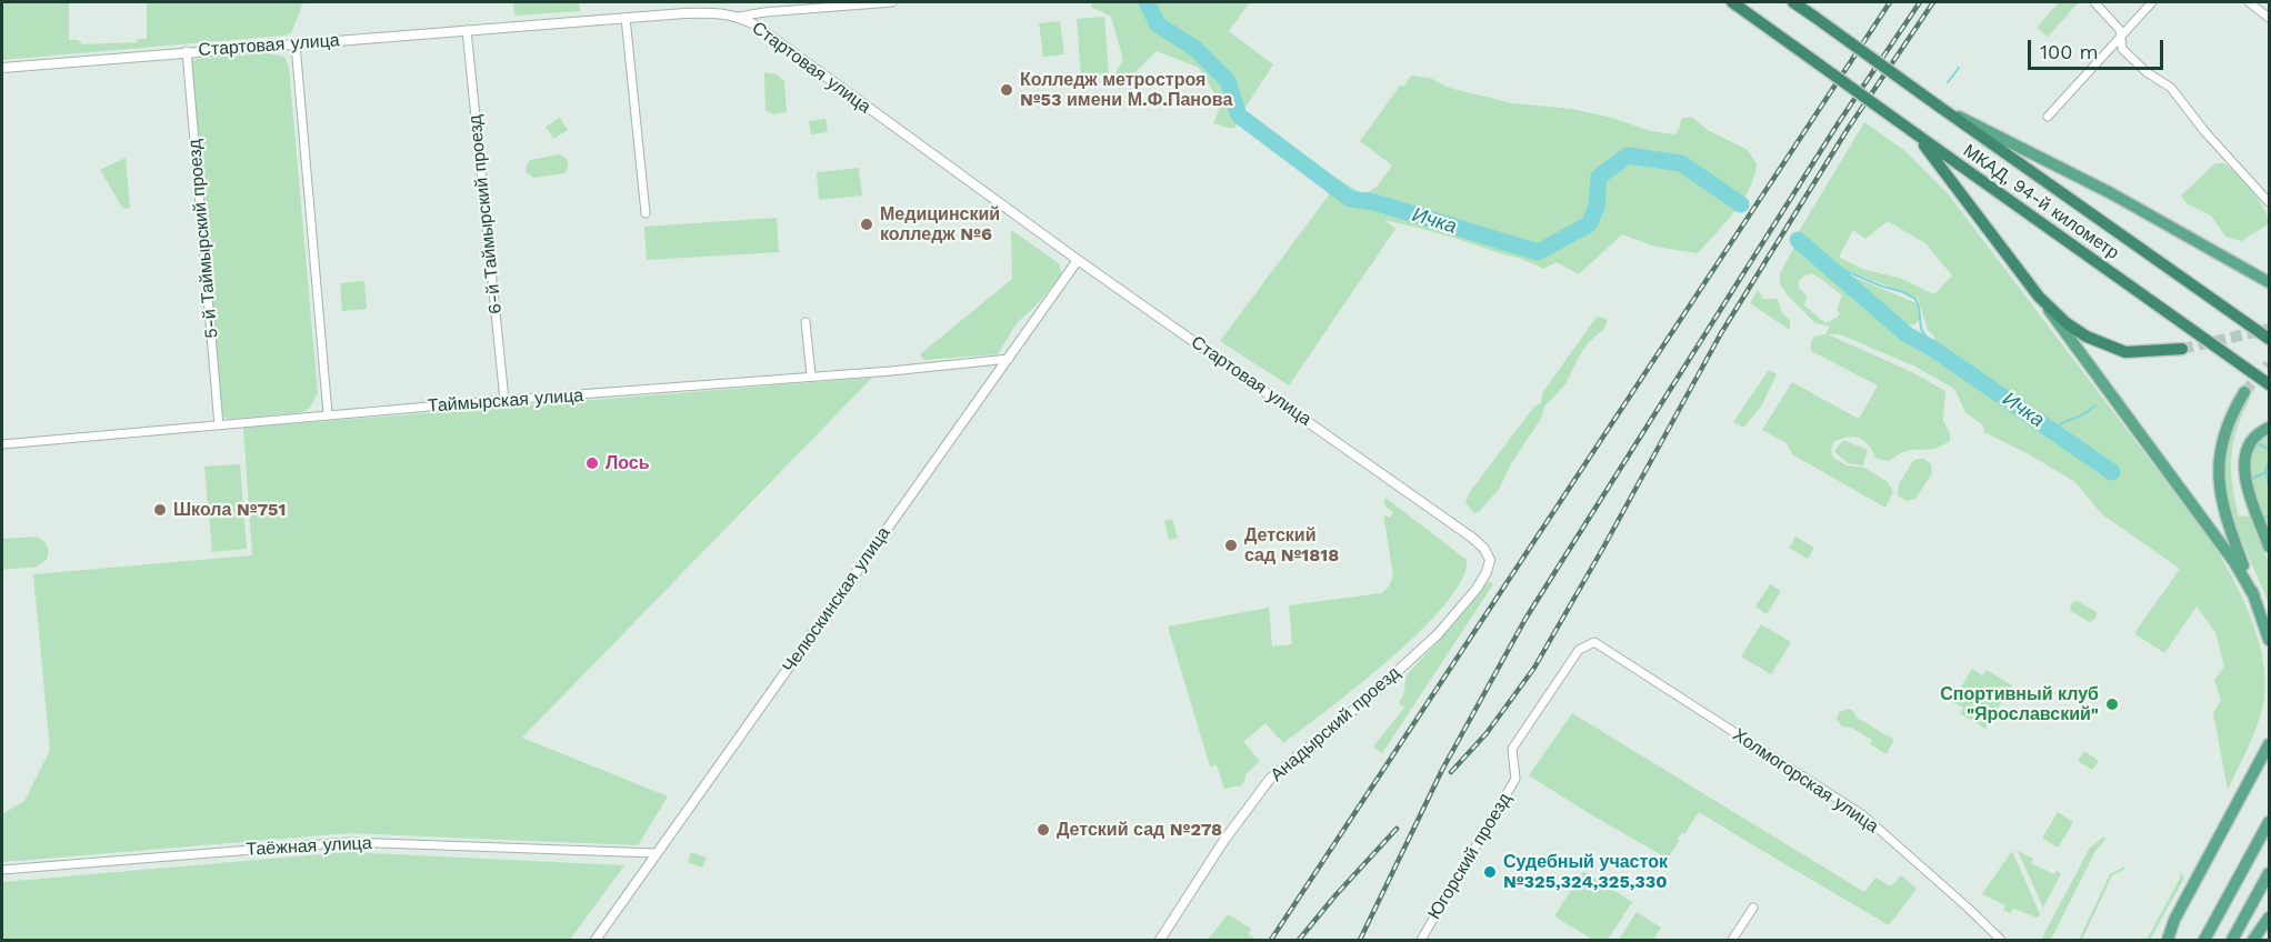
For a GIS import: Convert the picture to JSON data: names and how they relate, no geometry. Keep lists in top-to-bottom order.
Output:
{
  "streets": {
    "highway": ["МКАД, 94-й километр"],
    "street": [
      "Стартовая улица",
      "6-й Таймырский проезд",
      "5-й Таймырский проезд",
      "Таймырская улица",
      "Челюскинская улица",
      "Анадырский проезд",
      "Холмогорская улица",
      "Таёжная улица",
      "Югорский проезд"
    ]
  },
  "crossings": [
    ["Стартовая улица", "6-й Таймырский проезд"],
    ["Стартовая улица", "5-й Таймырский проезд"],
    ["Стартовая улица", "Челюскинская улица"],
    ["Стартовая улица", "Анадырский проезд"],
    ["6-й Таймырский проезд", "Таймырская улица"],
    ["5-й Таймырский проезд", "Таймырская улица"],
    ["Таймырская улица", "Челюскинская улица"],
    ["Челюскинская улица", "Таёжная улица"],
    ["Холмогорская улица", "Югорский проезд"]
  ],
  "water": ["Ичка"],
  "places": [
    "Колледж метростроя №53 имени М.Ф.Панова",
    "Медицинский колледж №6",
    "Лось",
    "Школа №751",
    "Детский сад №1818",
    "Спортивный клуб \"Ярославский\"",
    "Детский сад №278",
    "Судебный участок №325,324,325,330"
  ],
  "scale_bar": "100 m"
}
